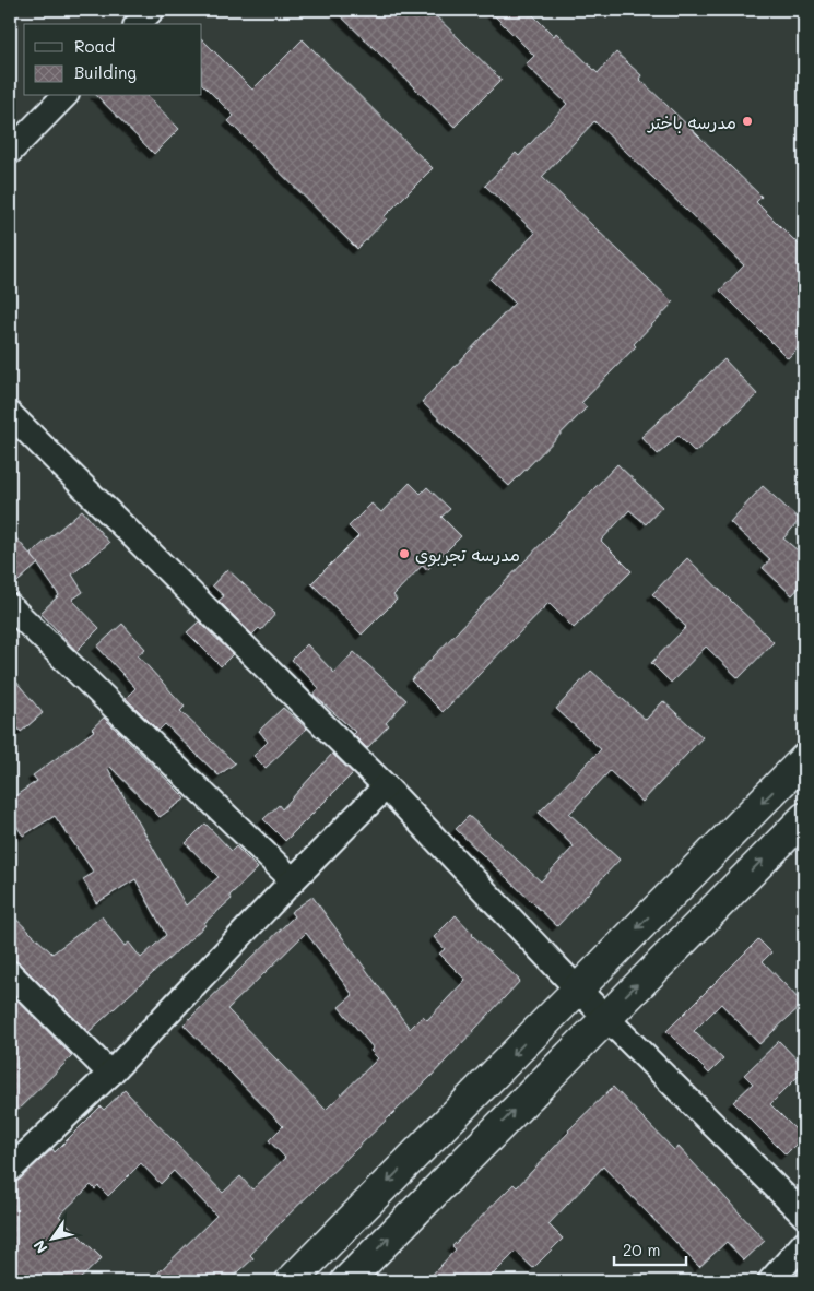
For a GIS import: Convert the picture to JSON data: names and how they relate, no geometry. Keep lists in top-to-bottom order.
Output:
{
  "places": ["مدرسه باختر", "مدرسه تجربوى"],
  "legend": ["Road", "Building"],
  "scale_bar": "20 m",
  "north": "bottom left"
}
